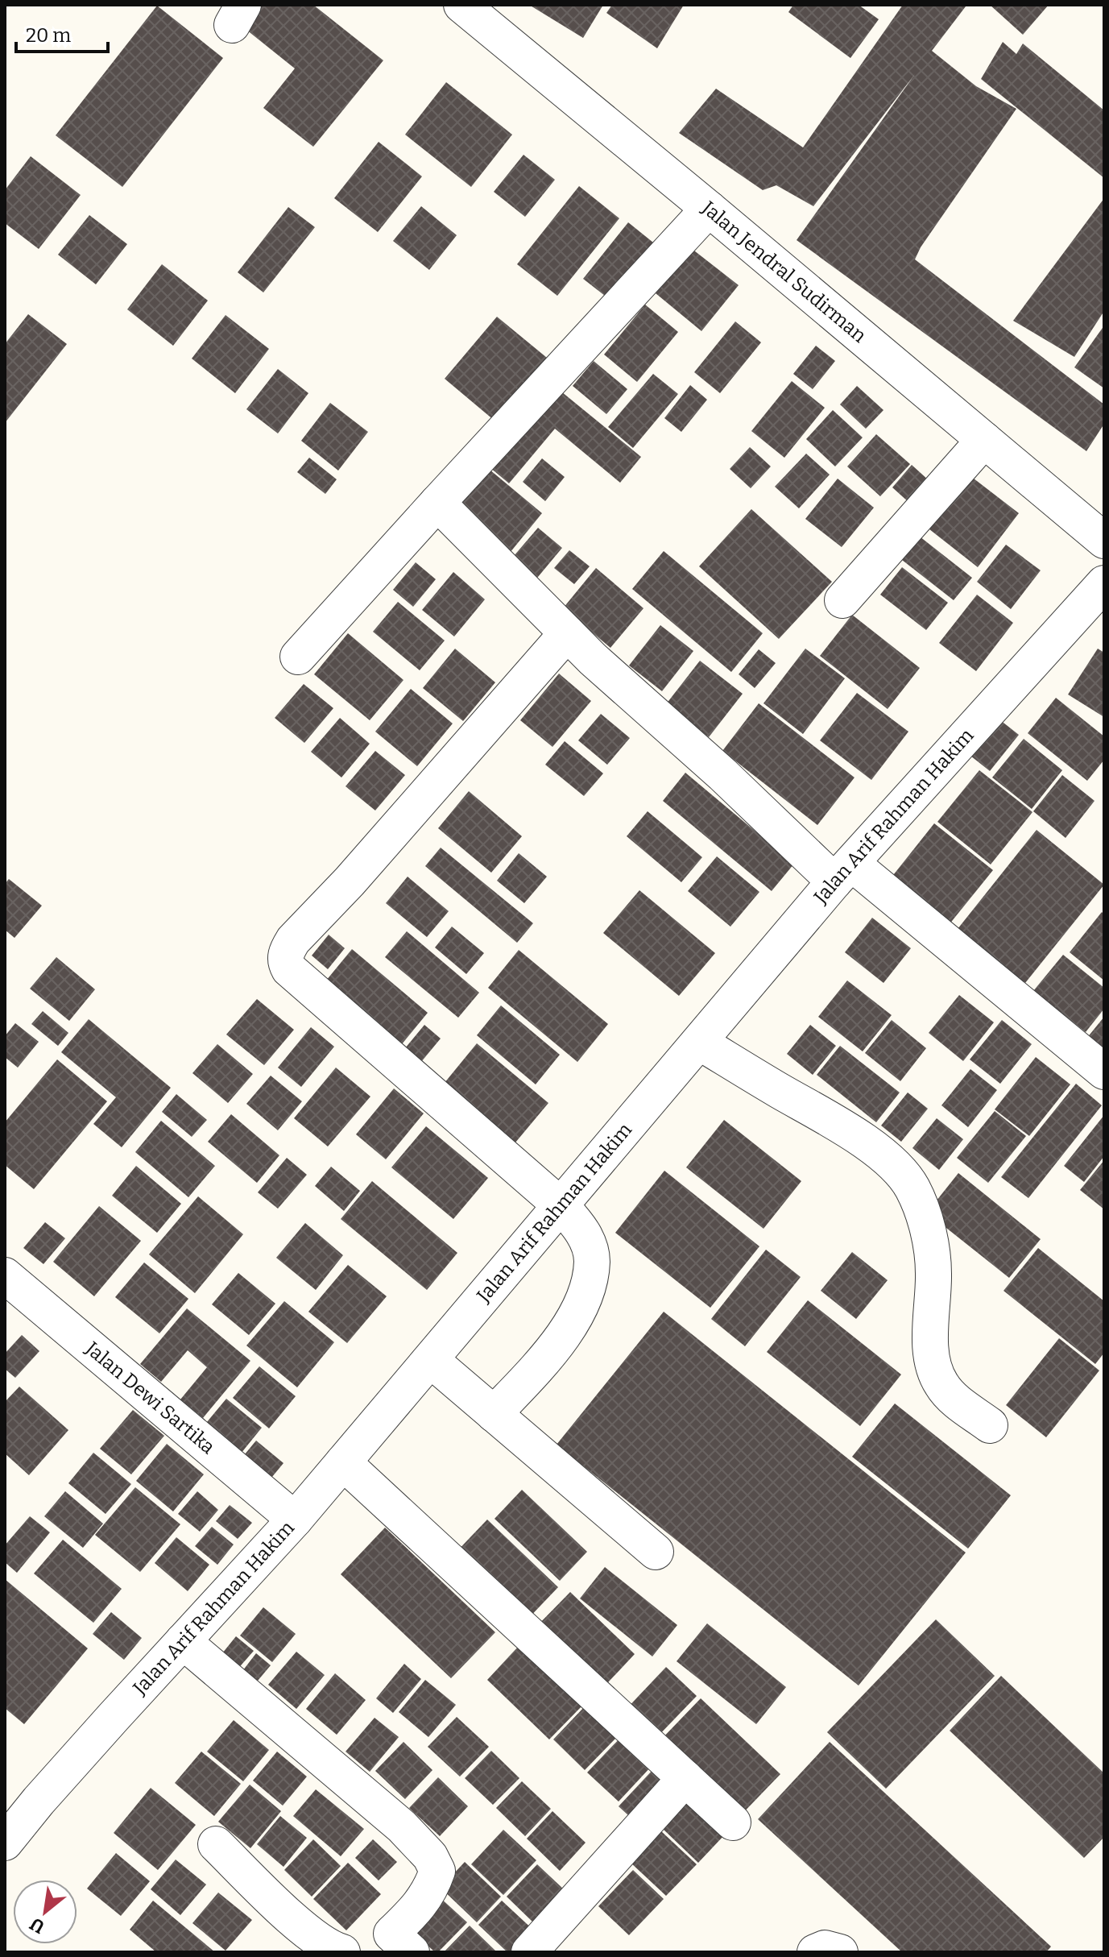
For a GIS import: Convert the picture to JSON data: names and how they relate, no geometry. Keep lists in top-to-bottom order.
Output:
{
  "streets": {
    "street": ["Jalan Jendral Sudirman", "Jalan Arif Rahman Hakim", "Jalan Dewi Sartika"]
  },
  "crossings": [
    ["Jalan Arif Rahman Hakim", "Jalan Dewi Sartika"]
  ],
  "scale_bar": "20 m",
  "north": "bottom left"
}
